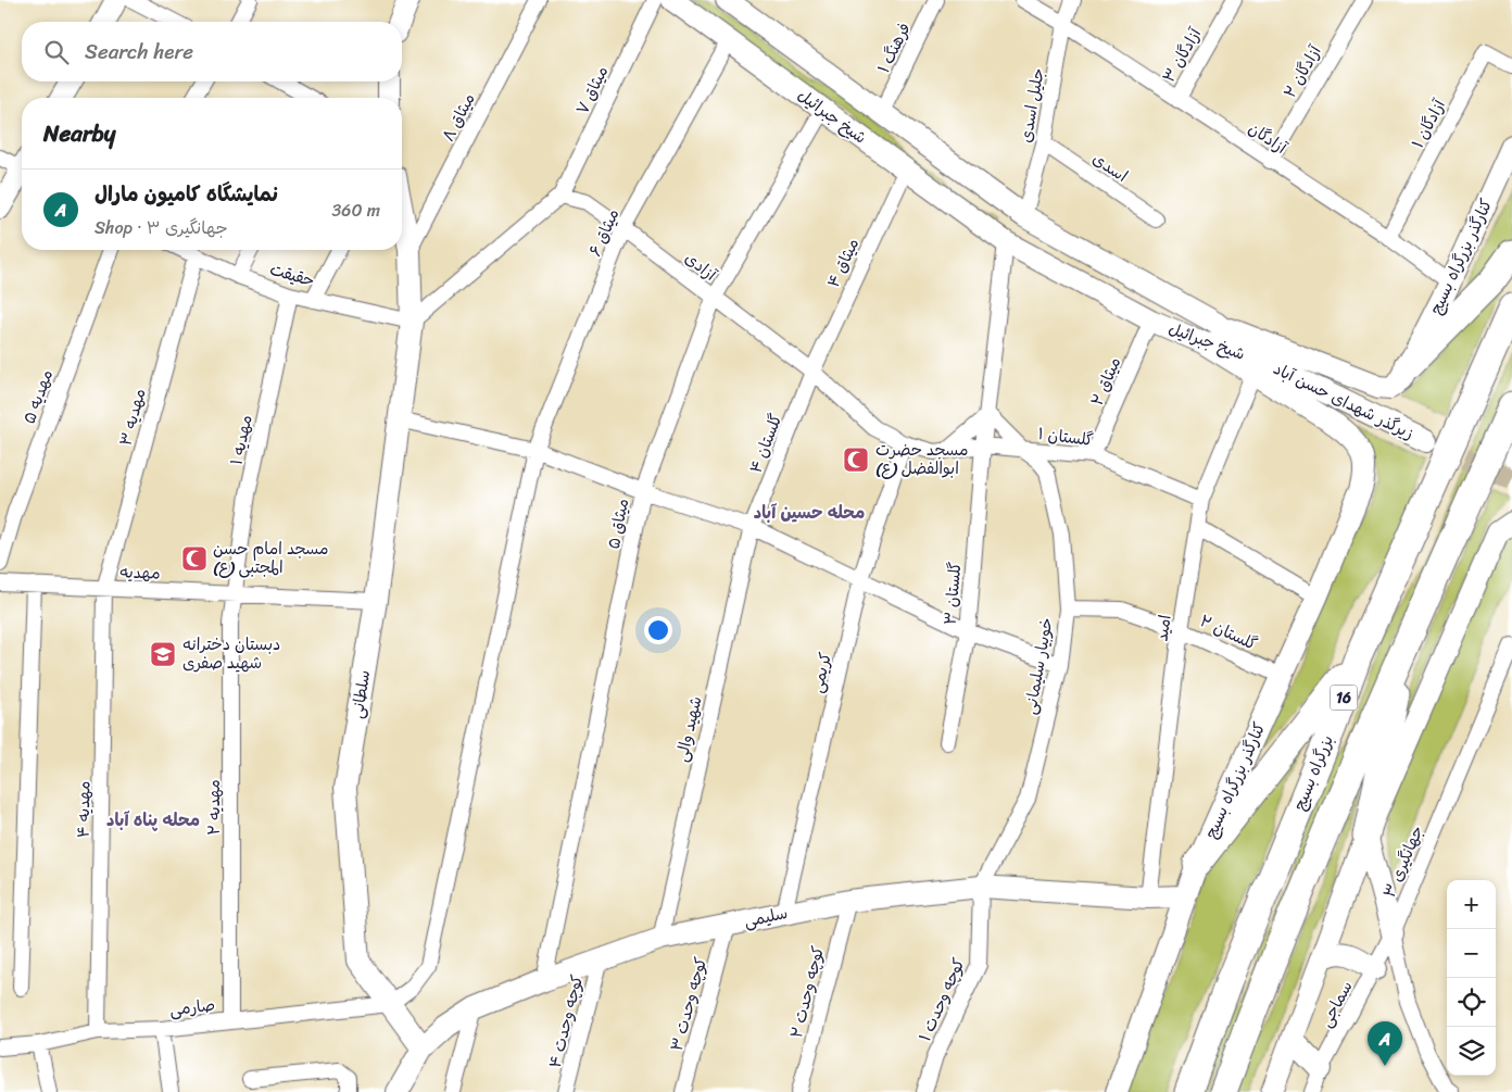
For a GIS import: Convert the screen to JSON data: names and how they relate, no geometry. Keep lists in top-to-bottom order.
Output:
{
  "streets": {
    "highway": ["16", "بزرگراه بسیج"],
    "street": [
      "فرهنگ ۱",
      "آزادگان ۳",
      "آزادگان ۲",
      "میثاق ۷",
      "جلیل اسدی",
      "شیخ جبرائیل",
      "میثاق ۸",
      "آزادگان ۱",
      "آزادگان",
      "اسدی",
      "میثاق ۶",
      "کنارگذر بزرگراه بسیج",
      "میثاق ۴",
      "آزادی",
      "حقیقت",
      "میثاق ۲",
      "مهدیه ۵",
      "زیرگذر شهدای حسن آباد",
      "مهدیه ۳",
      "گلستان ۱",
      "مهدیه ۱",
      "گلستان ۴",
      "میثاق ۵",
      "مهدیه",
      "گلستان ۳",
      "امید",
      "گلستان ۲",
      "خوبیار سلیمانی",
      "کریمی",
      "سلطانی",
      "شهید والی",
      "مهدیه ۲",
      "مهدیه ۴",
      "جهانگیری ۳",
      "سلیمی",
      "کوچه وحدت ۲",
      "کوچه وحدت ۱",
      "کوچه وحدت ۳",
      "سماجی",
      "صارمی",
      "کوچه وحدت ۴"
    ]
  },
  "crossings": [
    ["فرهنگ ۱", "شیخ جبرائیل"],
    ["آزادگان ۳", "آزادگان"],
    ["آزادگان ۲", "آزادگان"],
    ["میثاق ۷", "آزادی"],
    ["جلیل اسدی", "شیخ جبرائیل"],
    ["جلیل اسدی", "آزادگان"],
    ["جلیل اسدی", "اسدی"],
    ["شیخ جبرائیل", "میثاق ۶"],
    ["شیخ جبرائیل", "کنارگذر بزرگراه بسیج"],
    ["شیخ جبرائیل", "میثاق ۴"],
    ["شیخ جبرائیل", "میثاق ۲"],
    ["شیخ جبرائیل", "زیرگذر شهدای حسن آباد"],
    ["شیخ جبرائیل", "میثاق ۵"],
    ["شیخ جبرائیل", "امید"],
    ["میثاق ۸", "سلطانی"],
    ["آزادگان ۱", "آزادگان"],
    ["آزادگان", "کنارگذر بزرگراه بسیج"],
    ["میثاق ۶", "آزادی"],
    ["میثاق ۶", "سلطانی"],
    ["میثاق ۶", "صارمی"],
    ["کنارگذر بزرگراه بسیج", "زیرگذر شهدای حسن آباد"],
    ["کنارگذر بزرگراه بسیج", "امید"],
    ["کنارگذر بزرگراه بسیج", "گلستان ۲"],
    ["کنارگذر بزرگراه بسیج", "سلیمی"],
    ["میثاق ۴", "آزادی"],
    ["میثاق ۴", "گلستان ۴"],
    ["آزادی", "گلستان ۱"],
    ["آزادی", "گلستان ۴"],
    ["آزادی", "میثاق ۵"],
    ["آزادی", "گلستان ۳"],
    ["آزادی", "کریمی"],
    ["حقیقت", "مهدیه ۳"],
    ["حقیقت", "مهدیه ۱"],
    ["حقیقت", "سلطانی"],
    ["میثاق ۲", "گلستان ۱"],
    ["زیرگذر شهدای حسن آباد", "امید"],
    ["مهدیه ۳", "مهدیه"],
    ["مهدیه ۳", "مهدیه ۴"],
    ["گلستان ۱", "گلستان ۳"],
    ["گلستان ۱", "امید"],
    ["گلستان ۱", "خوبیار سلیمانی"],
    ["مهدیه ۱", "مهدیه"],
    ["مهدیه ۱", "مهدیه ۲"],
    ["گلستان ۴", "شهید والی"],
    ["میثاق ۵", "سلیمی"],
    ["مهدیه", "سلطانی"],
    ["مهدیه", "مهدیه ۲"],
    ["مهدیه", "مهدیه ۴"],
    ["امید", "گلستان ۲"],
    ["امید", "سلیمی"],
    ["گلستان ۲", "خوبیار سلیمانی"],
    ["خوبیار سلیمانی", "سلیمی"],
    ["خوبیار سلیمانی", "کوچه وحدت ۱"],
    ["کریمی", "سلیمی"],
    ["سلطانی", "سلیمی"],
    ["سلطانی", "صارمی"],
    ["شهید والی", "سلیمی"],
    ["مهدیه ۲", "صارمی"],
    ["مهدیه ۴", "صارمی"],
    ["جهانگیری ۳", "سماجی"],
    ["سلیمی", "کوچه وحدت ۲"],
    ["سلیمی", "کوچه وحدت ۱"],
    ["سلیمی", "کوچه وحدت ۳"],
    ["سلیمی", "کوچه وحدت ۴"]
  ],
  "districts": ["محله حسین آباد", "محله پناه آباد"],
  "places": {
    "mosque": ["مسجد حضرت ابوالفضل (ع)", "مسجد امام حسن المجتبی (ع)"],
    "school or university": ["دبستان دخترانه شهید صفری"]
  },
  "page": {
    "search": "Search here",
    "heading": "Nearby",
    "list": [
      {
        "mark": "A",
        "name": "نمایشگاه کامیون مارال",
        "note": "Shop · جهانگیری ۳",
        "value": "360 m"
      }
    ],
    "map_buttons": ["+", "−"],
    "pins": "A"
  }
}
